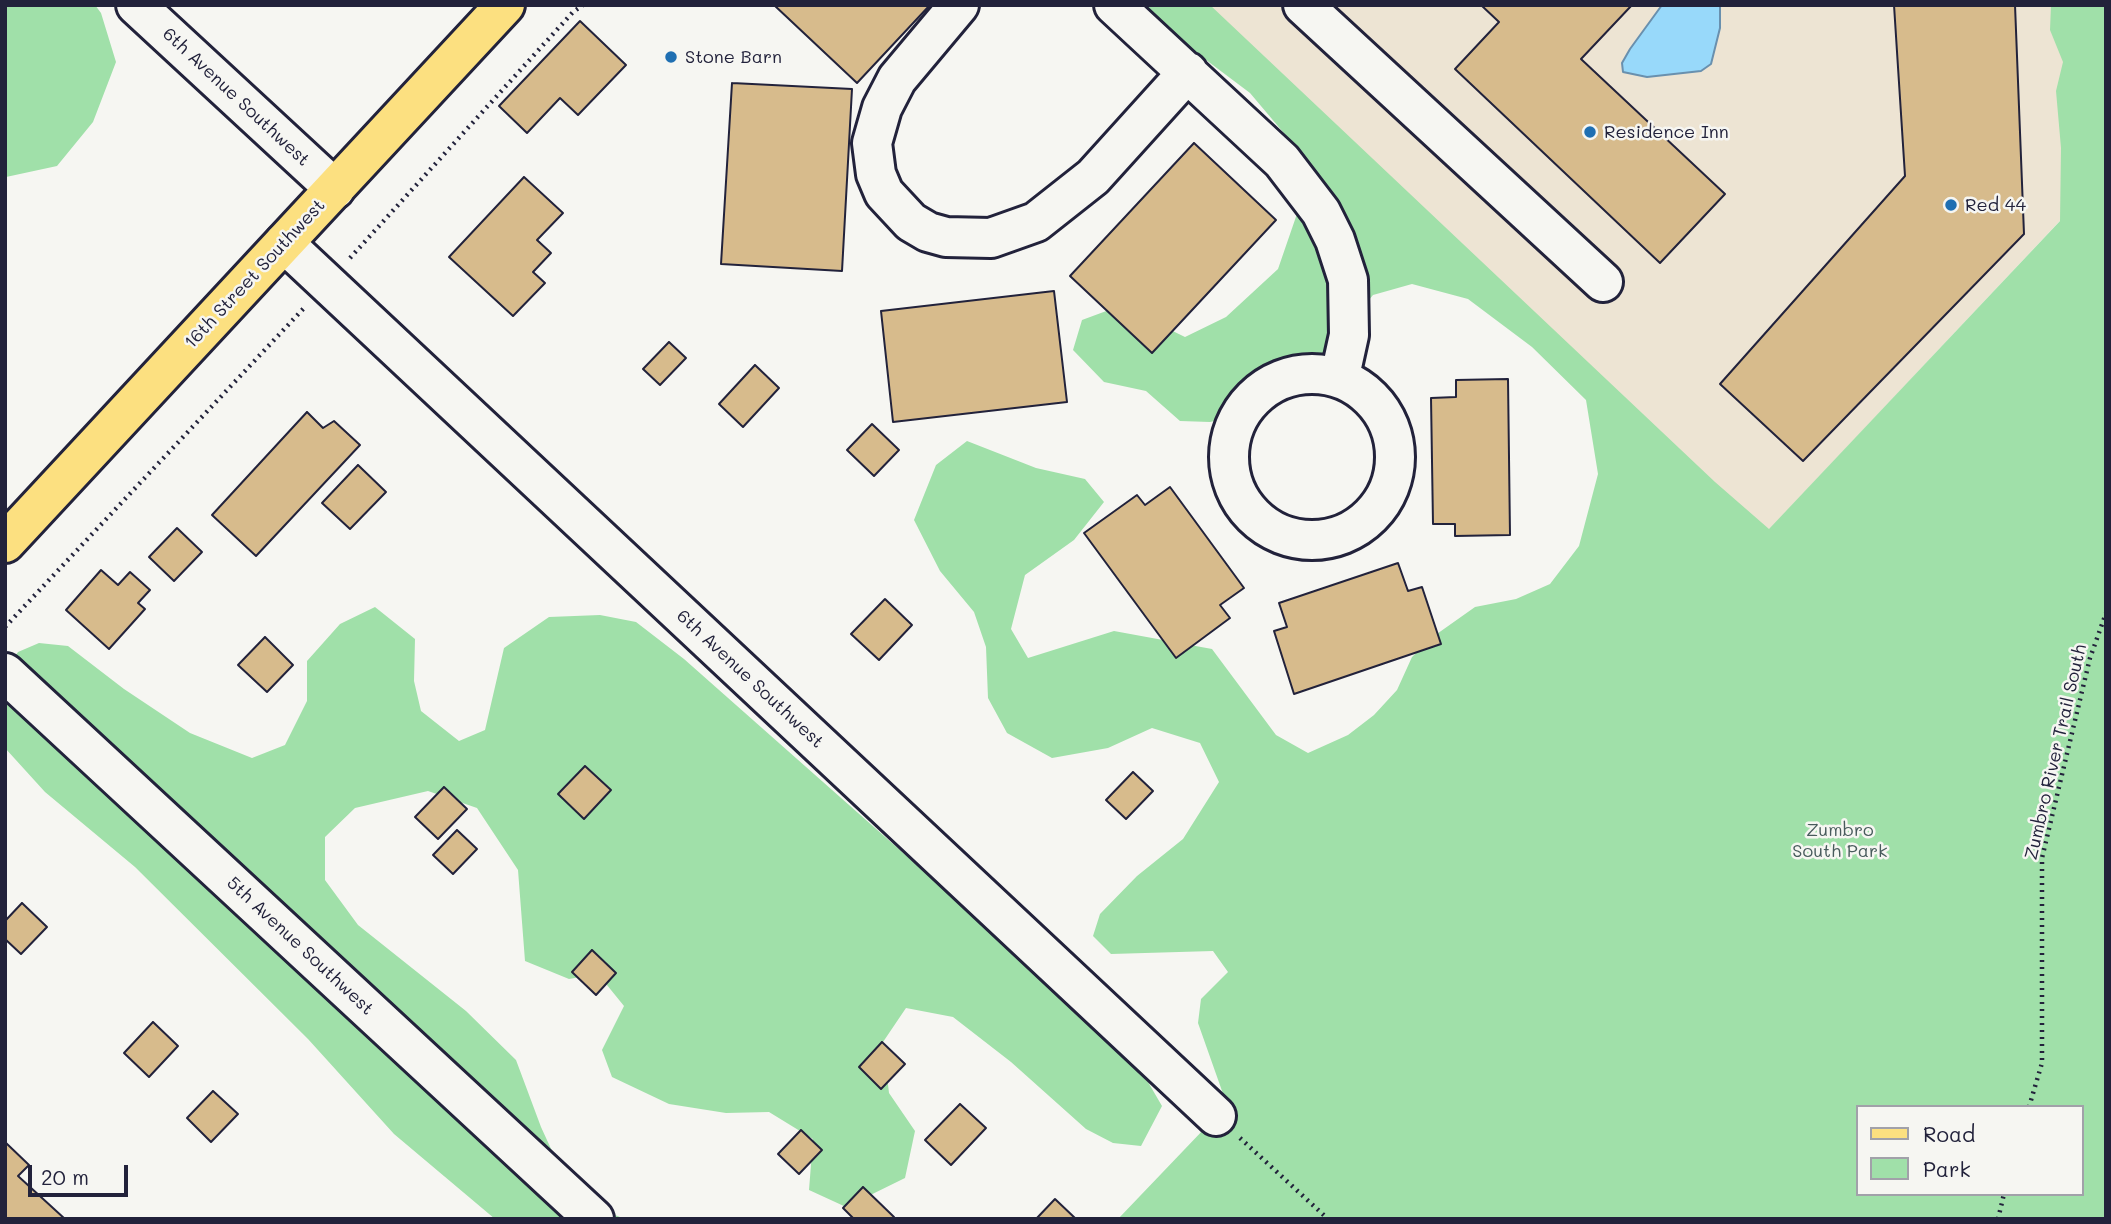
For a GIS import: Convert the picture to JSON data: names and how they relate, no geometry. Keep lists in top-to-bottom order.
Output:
{
  "streets": {
    "main road": ["16th Street Southwest"],
    "street": ["6th Avenue Southwest", "5th Avenue Southwest"],
    "path": ["Zumbro River Trail South"]
  },
  "crossings": [
    ["6th Avenue Southwest", "16th Street Southwest"]
  ],
  "parks": ["Zumbro South Park"],
  "places": ["Stone Barn", "Residence Inn", "Red 44"],
  "legend": ["Road", "Park"],
  "scale_bar": "20 m"
}
